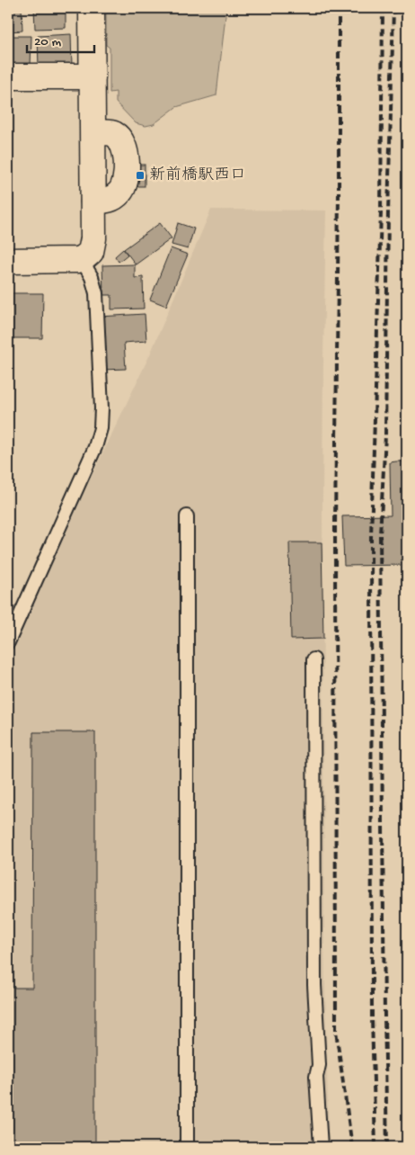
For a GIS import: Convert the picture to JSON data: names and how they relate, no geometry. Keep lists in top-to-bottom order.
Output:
{
  "places": {
    "transit": ["新前橋駅西口"]
  },
  "scale_bar": "20 m"
}
